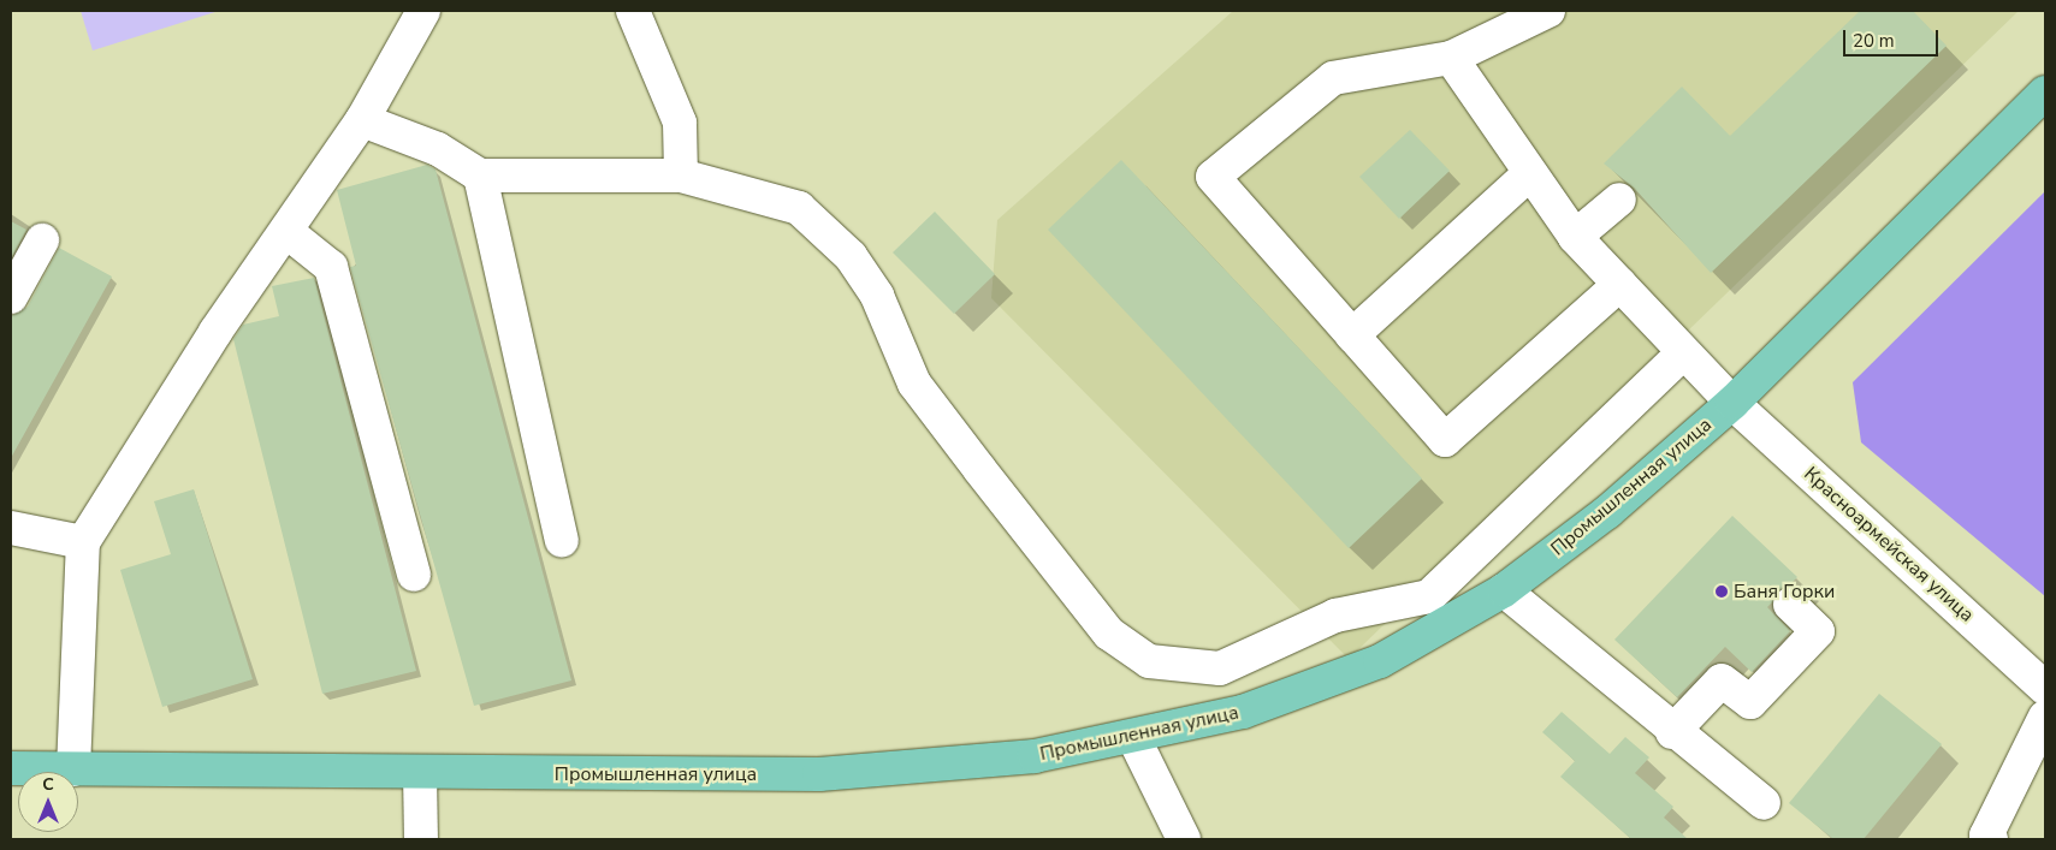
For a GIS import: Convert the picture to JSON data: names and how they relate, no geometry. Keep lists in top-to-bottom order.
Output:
{
  "streets": {
    "main road": ["Промышленная улица"],
    "street": ["Красноармейская улица"]
  },
  "crossings": [
    ["Промышленная улица", "Красноармейская улица"]
  ],
  "places": ["Баня Горки"],
  "scale_bar": "20 m",
  "north": "top"
}
